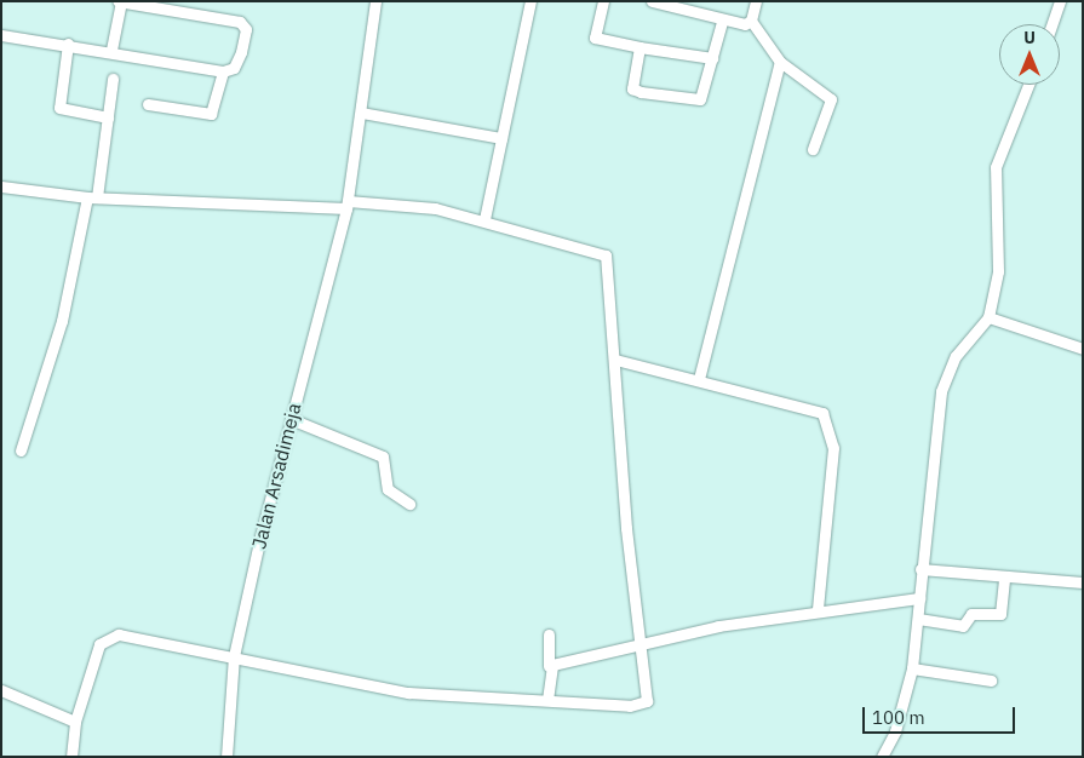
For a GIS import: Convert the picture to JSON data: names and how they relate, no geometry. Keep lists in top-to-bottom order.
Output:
{
  "streets": {
    "street": ["Jalan Arsadimeja"]
  },
  "scale_bar": "100 m",
  "north": "top"
}
